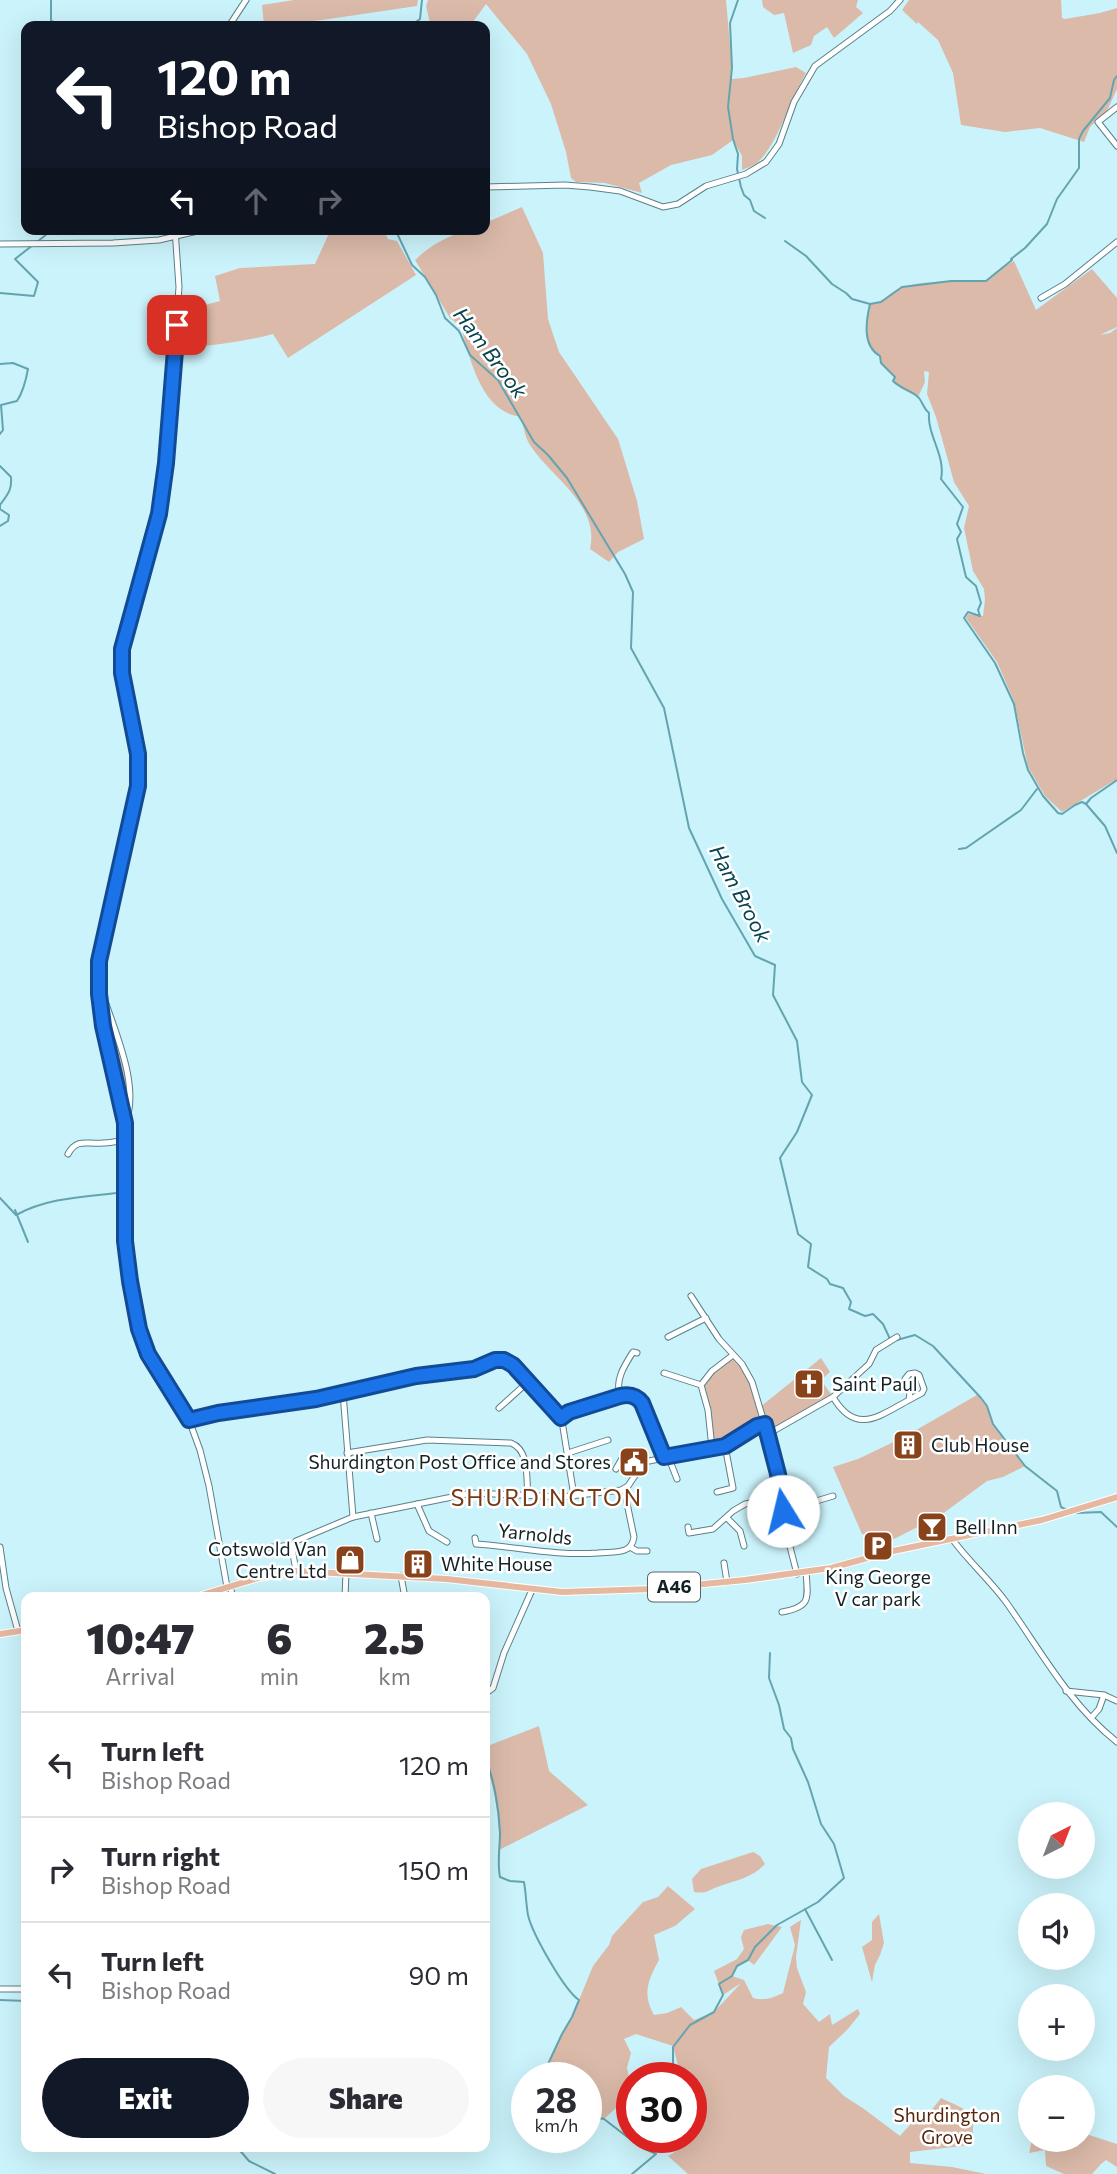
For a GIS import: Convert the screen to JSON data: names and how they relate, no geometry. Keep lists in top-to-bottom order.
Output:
{
  "streets": {
    "main road": ["A46"],
    "street": ["Yarnolds"]
  },
  "districts": ["SHURDINGTON"],
  "water": ["Ham Brook"],
  "parks": ["Shurdington Grove"],
  "places": {
    "church": ["Saint Paul"],
    "building": ["Club House", "White House"],
    "public building": ["Shurdington Post Office and Stores"],
    "bar": ["Bell Inn"],
    "parking": ["King George V car park"],
    "shop": ["Cotswold Van Centre Ltd"]
  },
  "north": "top right",
  "page": {
    "turn": ["120 m", "Bishop Road"],
    "eta": [
      "10:47",
      "Arrival",
      "6",
      "min",
      "2.5",
      "km"
    ],
    "list": [
      {
        "name": "Turn left",
        "note": "Bishop Road",
        "value": "120 m"
      },
      {
        "name": "Turn right",
        "note": "Bishop Road",
        "value": "150 m"
      },
      {
        "name": "Turn left",
        "note": "Bishop Road",
        "value": "90 m"
      }
    ],
    "map_buttons": ["+", "−"],
    "buttons": ["Exit", "Share"],
    "speed": "28 km/h",
    "limit": "30"
  }
}
